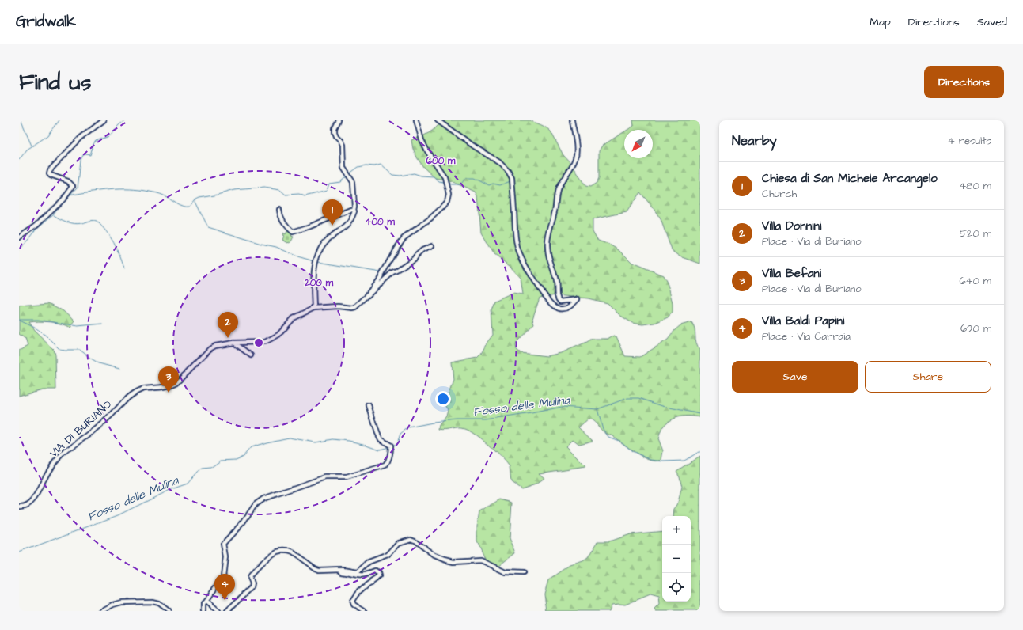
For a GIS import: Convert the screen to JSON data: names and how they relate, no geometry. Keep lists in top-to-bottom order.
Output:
{
  "streets": {
    "street": ["VIA DI BURIANO"]
  },
  "water": ["Fosso delle Mulina"],
  "north": "bottom left",
  "page": {
    "header": "Gridwalk",
    "nav": ["Map", "Directions", "Saved"],
    "buttons": [
      "Directions",
      ["Save", "Share"]
    ],
    "title": "Find us",
    "heading": ["Nearby", "4 results"],
    "list": [
      {
        "mark": "1",
        "name": "Chiesa di San Michele Arcangelo",
        "note": "Church",
        "value": "480 m"
      },
      {
        "mark": "2",
        "name": "Villa Donnini",
        "note": "Place · Via di Buriano",
        "value": "520 m"
      },
      {
        "mark": "3",
        "name": "Villa Befani",
        "note": "Place · Via di Buriano",
        "value": "640 m"
      },
      {
        "mark": "4",
        "name": "Villa Baldi Papini",
        "note": "Place · Via Carraia",
        "value": "690 m"
      }
    ],
    "pins": [
      "1",
      "2",
      "3",
      "4"
    ],
    "map_buttons": ["+", "−"]
  },
  "rings": ["600 m", "400 m", "200 m"]
}
